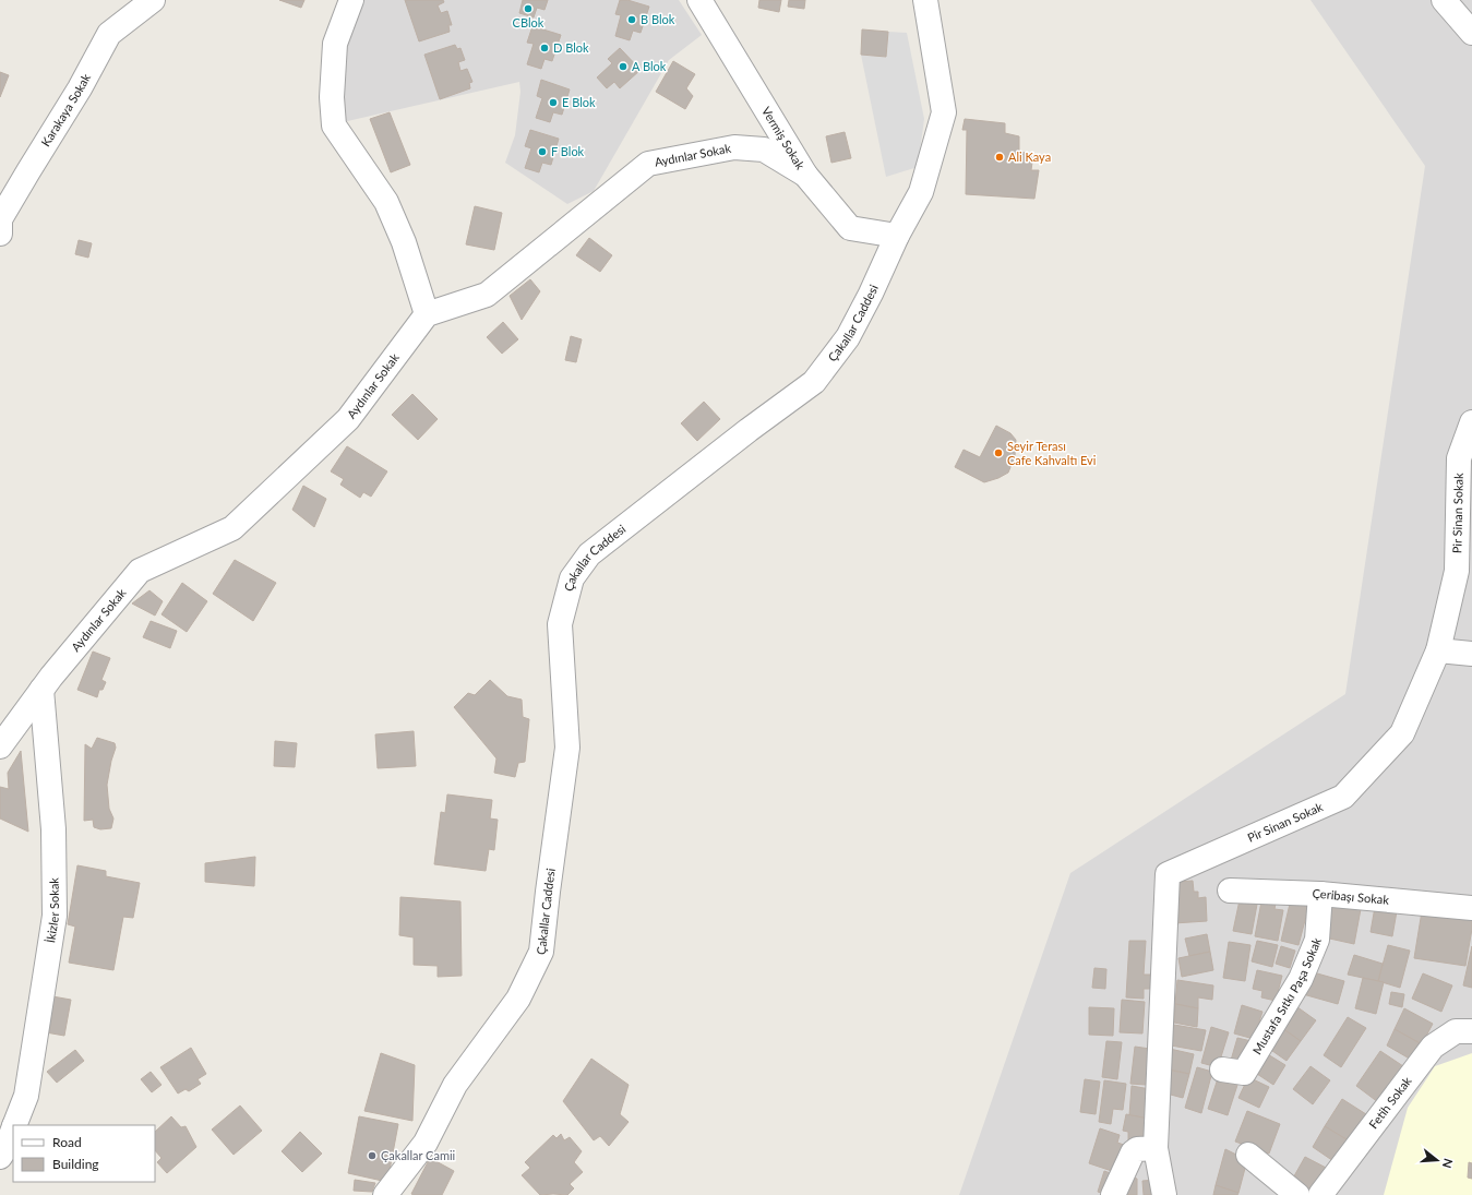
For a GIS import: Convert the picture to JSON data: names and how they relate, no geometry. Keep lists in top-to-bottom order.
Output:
{
  "streets": {
    "street": [
      "Karakaya Sokak",
      "Vermiş Sokak",
      "Aydınlar Sokak",
      "Çakallar Caddesi",
      "Pir Sinan Sokak",
      "Çeribaşı Sokak",
      "İkizler Sokak",
      "Mustafa Sıtkı Paşa Sokak",
      "Fetih Sokak"
    ]
  },
  "crossings": [
    ["Vermiş Sokak", "Aydınlar Sokak"],
    ["Vermiş Sokak", "Çakallar Caddesi"],
    ["Aydınlar Sokak", "İkizler Sokak"],
    ["Çeribaşı Sokak", "Mustafa Sıtkı Paşa Sokak"]
  ],
  "places": [
    "CBlok",
    "B Blok",
    "D Blok",
    "A Blok",
    "E Blok",
    "F Blok",
    "Ali Kaya",
    "Seyir Terası Cafe Kahvaltı Evi",
    "Çakallar Camii"
  ],
  "legend": ["Road", "Building"],
  "north": "right"
}
